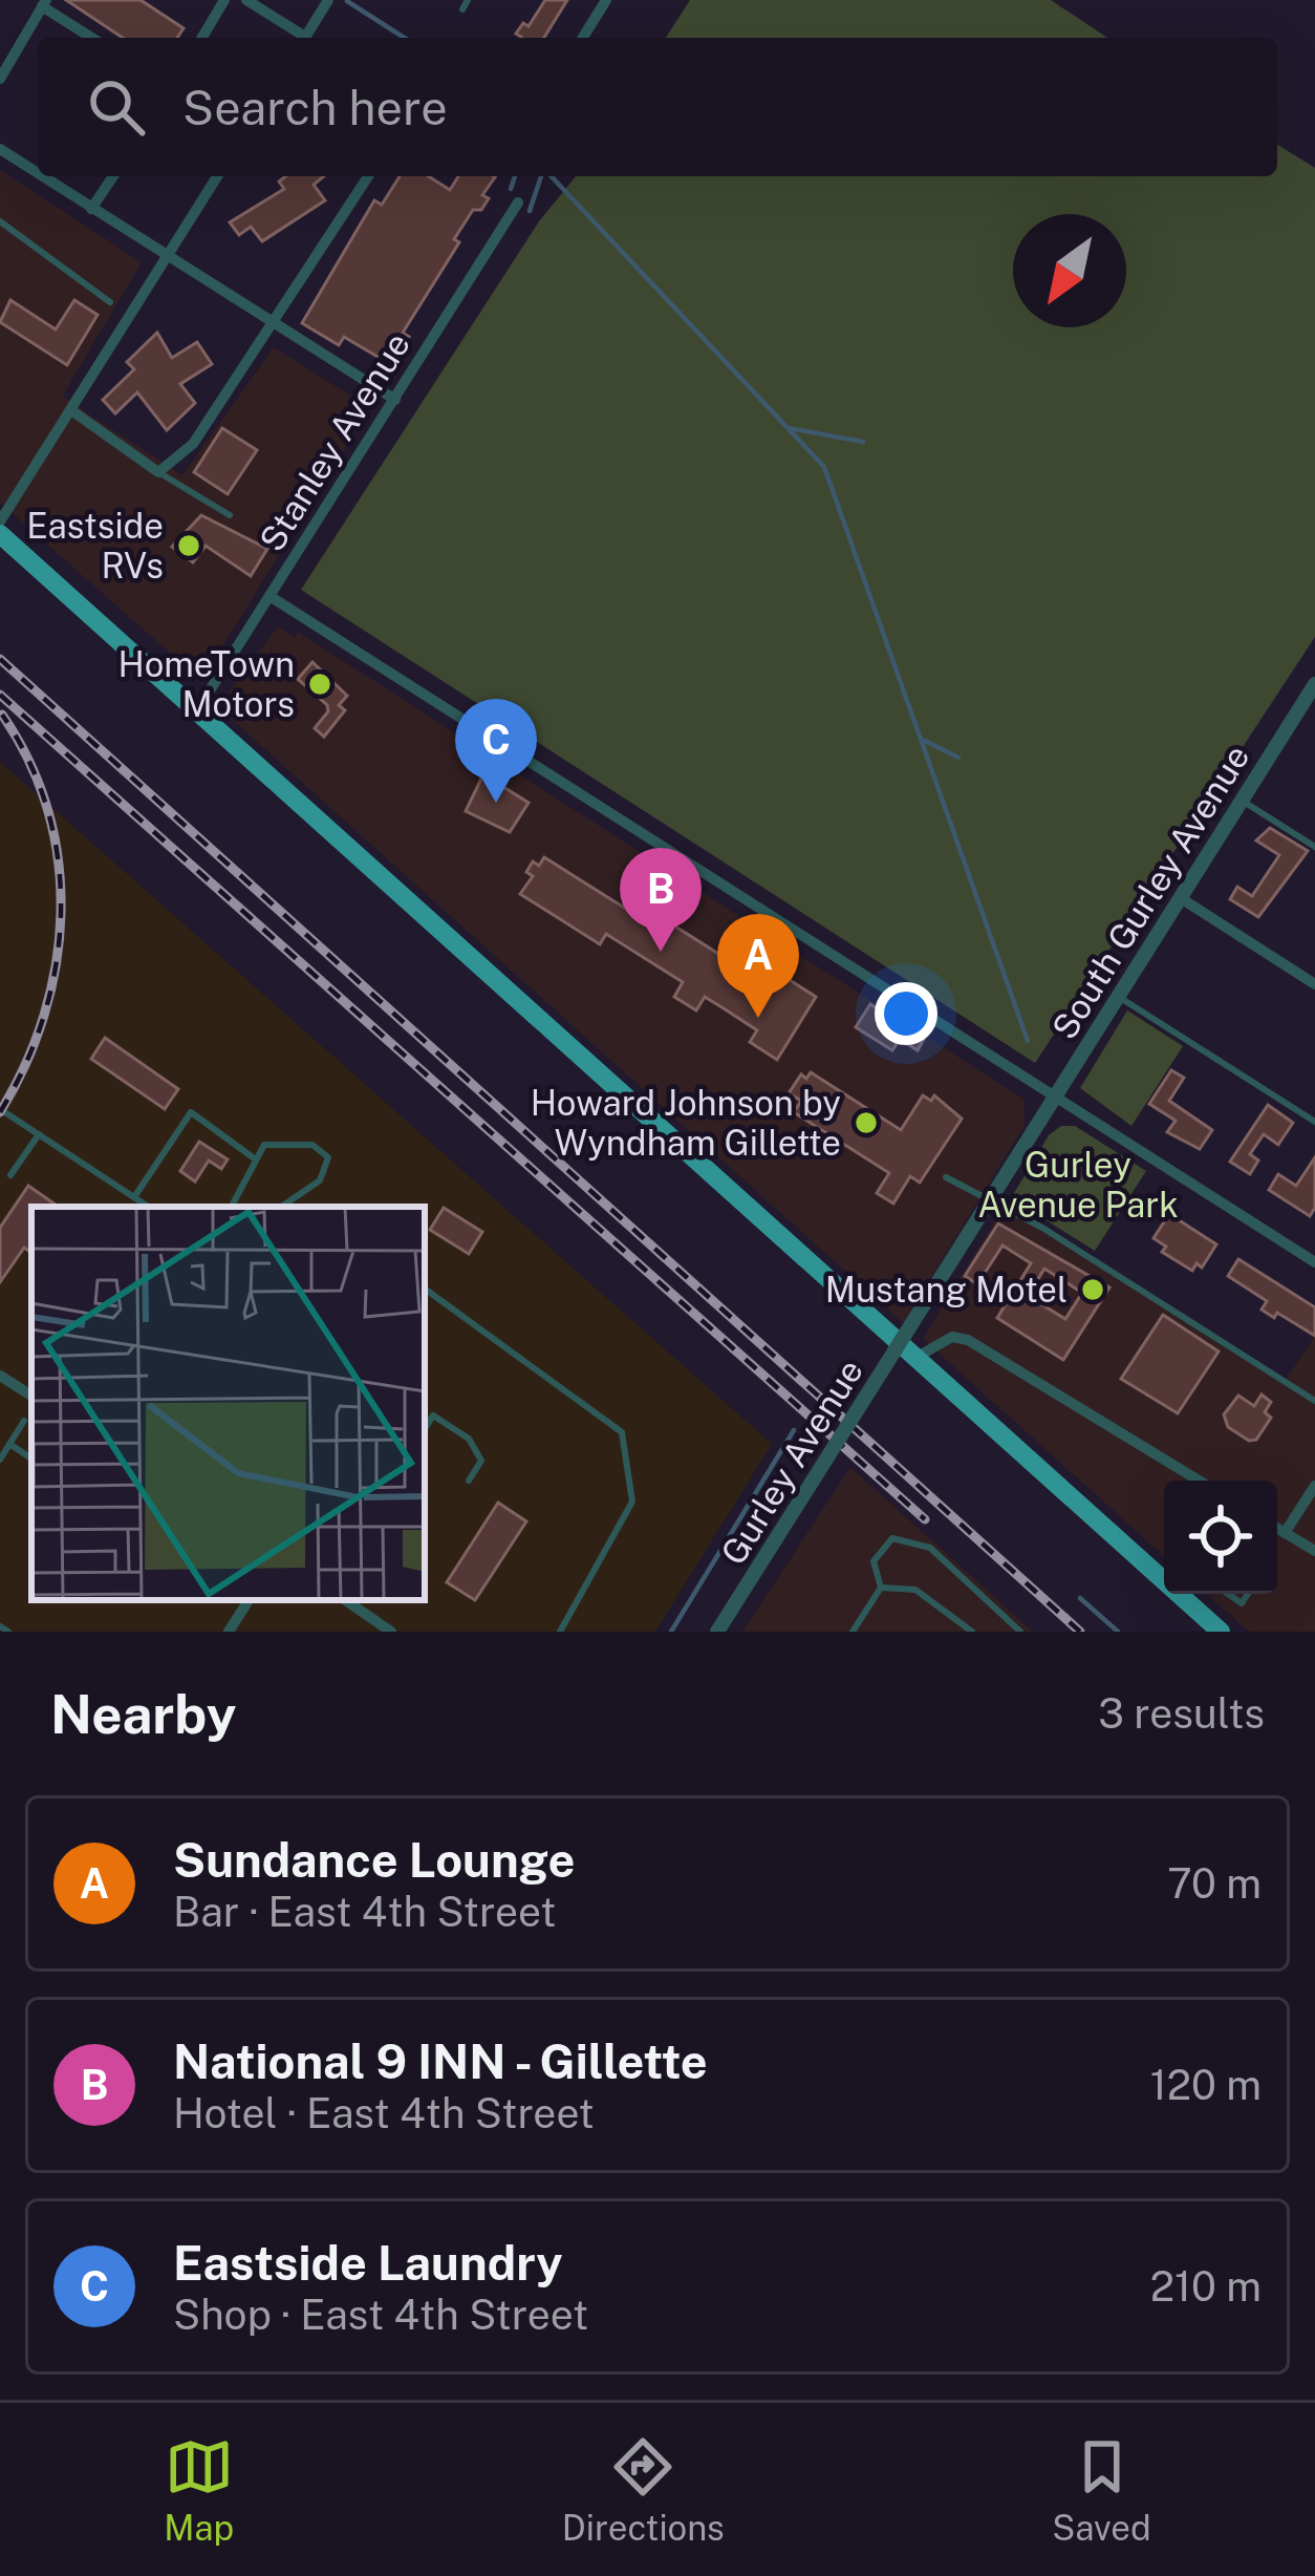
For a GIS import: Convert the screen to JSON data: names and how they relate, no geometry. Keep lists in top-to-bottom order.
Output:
{
  "streets": {
    "street": ["Stanley Avenue", "South Gurley Avenue", "Gurley Avenue"]
  },
  "crossings": [
    ["South Gurley Avenue", "Gurley Avenue"]
  ],
  "parks": ["Gurley Avenue Park"],
  "places": [
    "Eastside RVs",
    "HomeTown Motors",
    "Howard Johnson by Wyndham Gillette",
    "Mustang Motel"
  ],
  "north": "bottom left",
  "page": {
    "search": "Search here",
    "pins": ["C", "B", "A"],
    "heading": ["Nearby", "3 results"],
    "list": [
      {
        "mark": "A",
        "name": "Sundance Lounge",
        "note": "Bar · East 4th Street",
        "value": "70 m"
      },
      {
        "mark": "B",
        "name": "National 9 INN - Gillette",
        "note": "Hotel · East 4th Street",
        "value": "120 m"
      },
      {
        "mark": "C",
        "name": "Eastside Laundry",
        "note": "Shop · East 4th Street",
        "value": "210 m"
      }
    ],
    "nav": ["Map", "Directions", "Saved"]
  }
}
